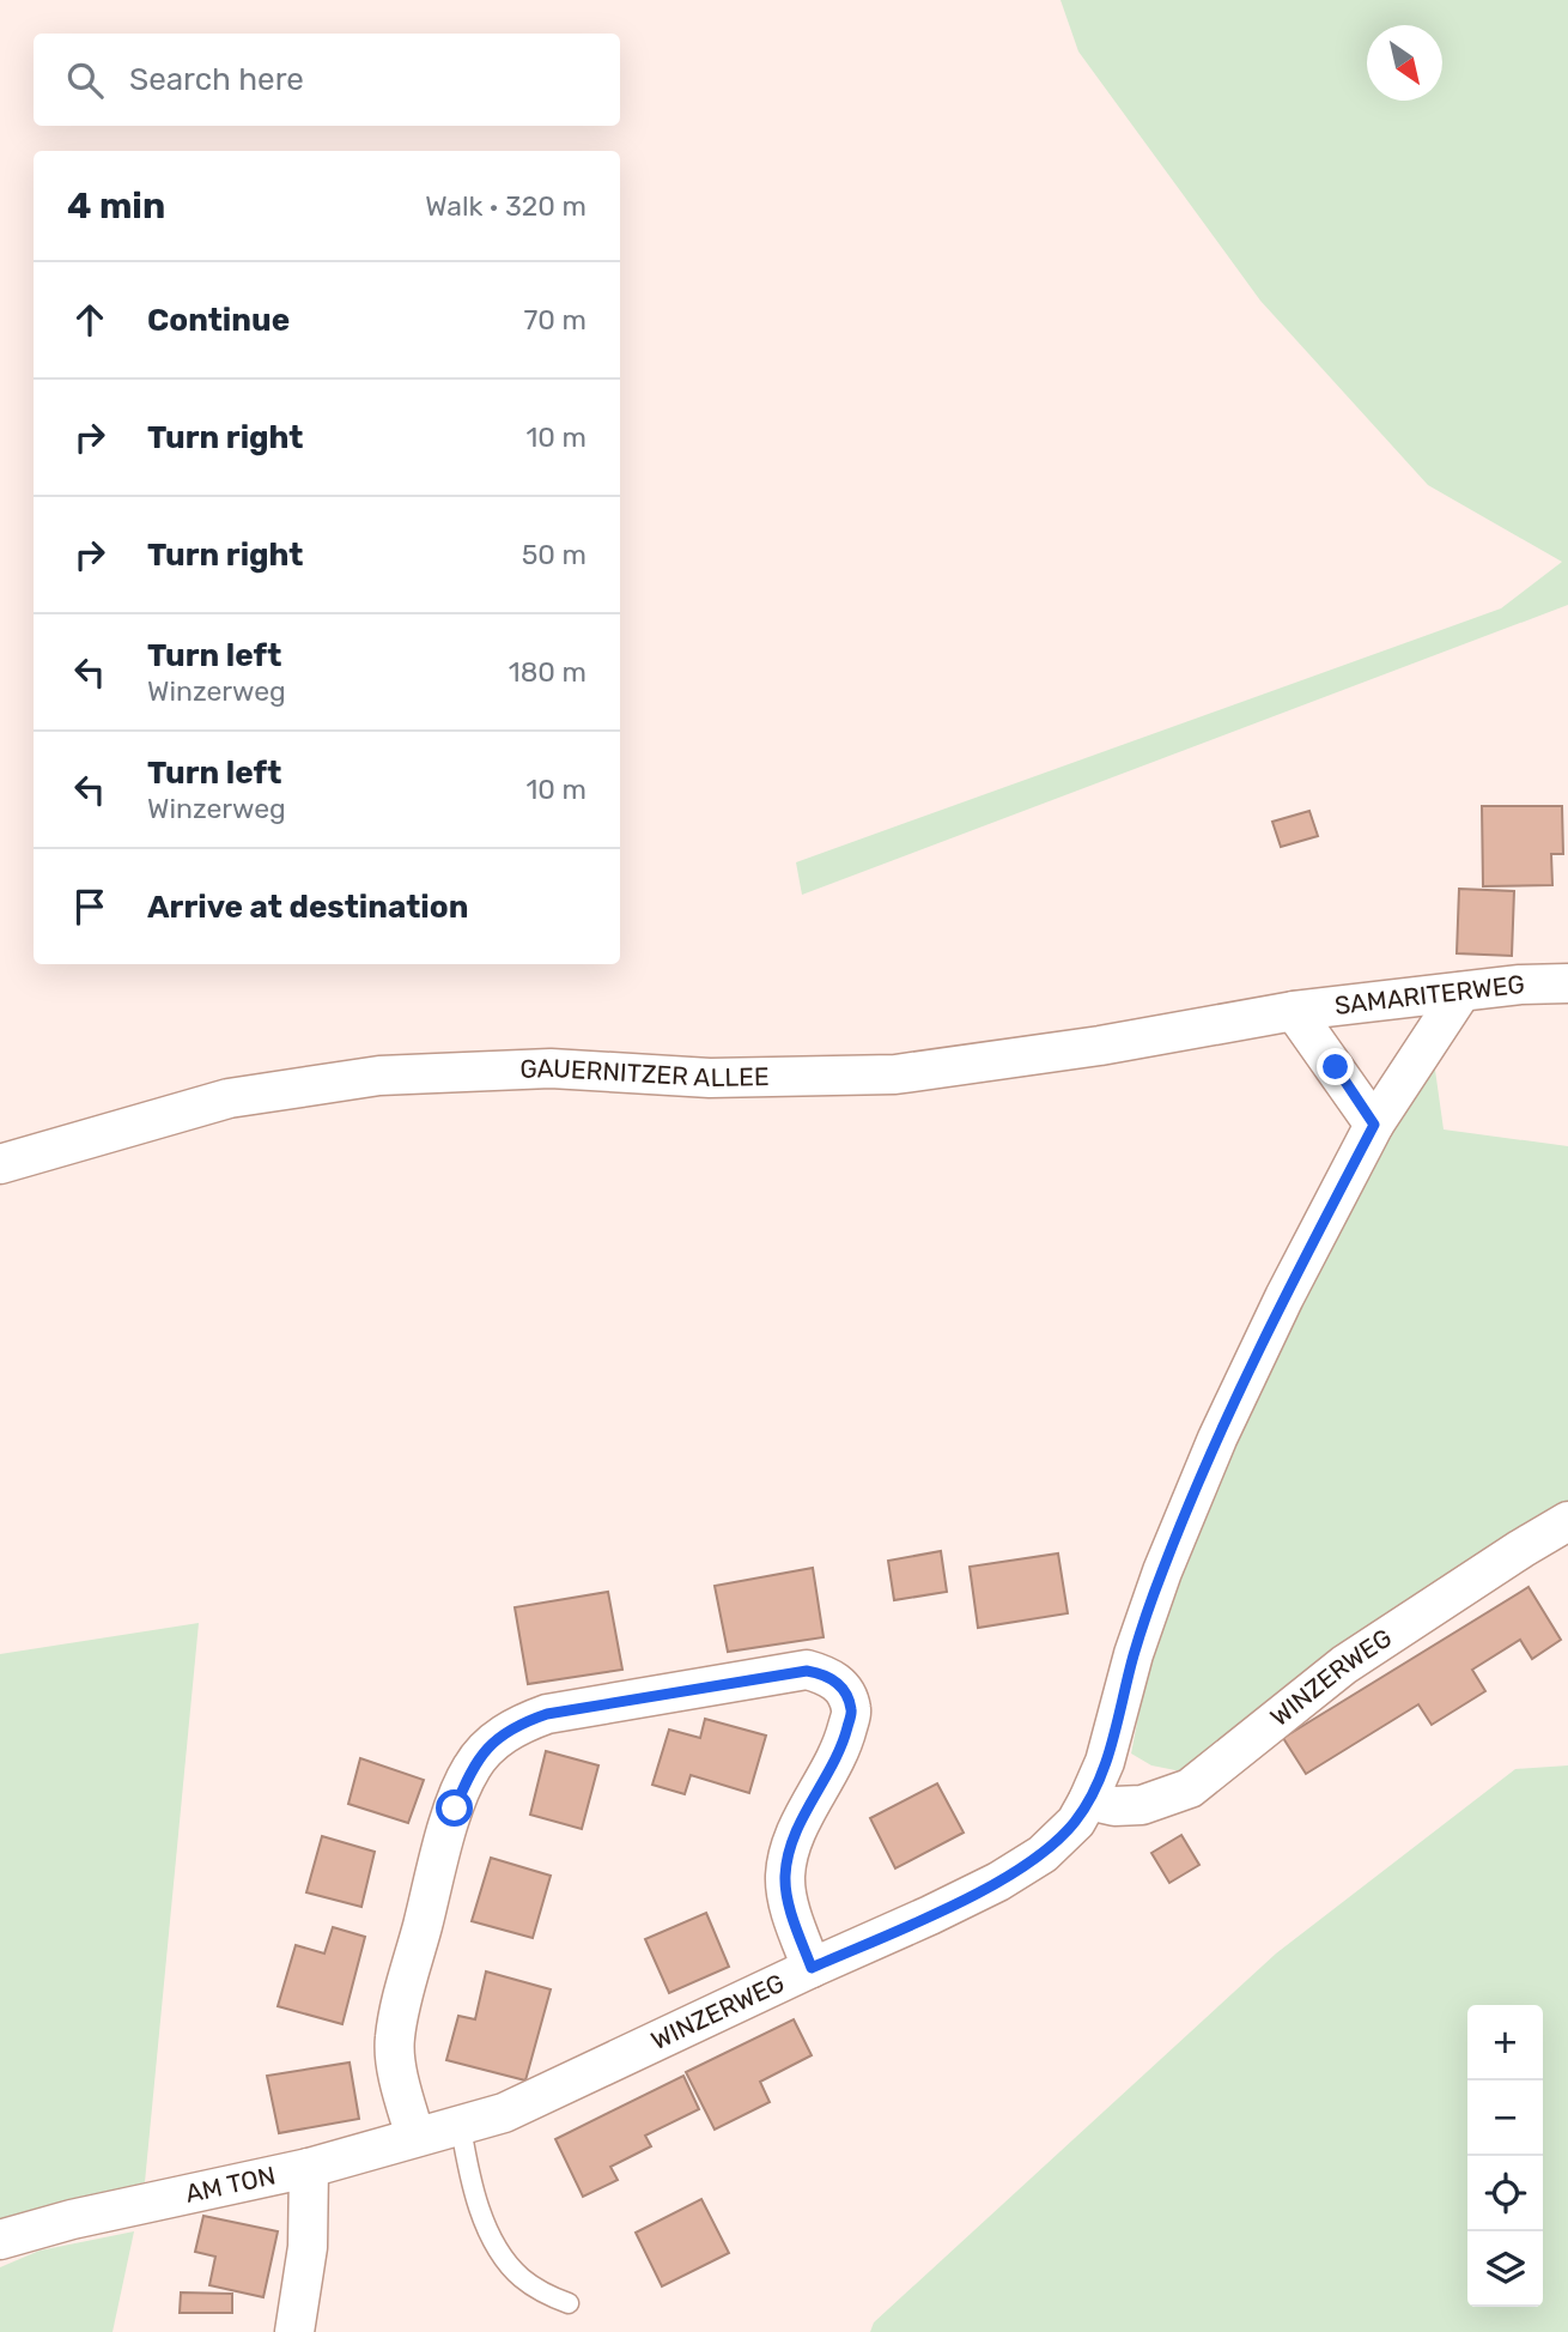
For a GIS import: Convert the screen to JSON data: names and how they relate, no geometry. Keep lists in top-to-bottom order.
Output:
{
  "streets": {
    "street": [
      "SAMARITERWEG",
      "GAUERNITZER ALLEE",
      "WINZERWEG",
      "AM TON"
    ]
  },
  "crossings": [
    ["SAMARITERWEG", "GAUERNITZER ALLEE"],
    ["SAMARITERWEG", "WINZERWEG"],
    ["WINZERWEG", "AM TON"]
  ],
  "north": "bottom right",
  "page": {
    "search": "Search here",
    "heading": ["4 min", "Walk · 320 m"],
    "list": [
      ["Continue", "70 m"],
      ["Turn right", "10 m"],
      ["Turn right", "50 m"],
      ["Turn left", "Winzerweg", "180 m"],
      ["Turn left", "Winzerweg", "10 m"],
      "Arrive at destination"
    ],
    "map_buttons": ["+", "−"]
  }
}
